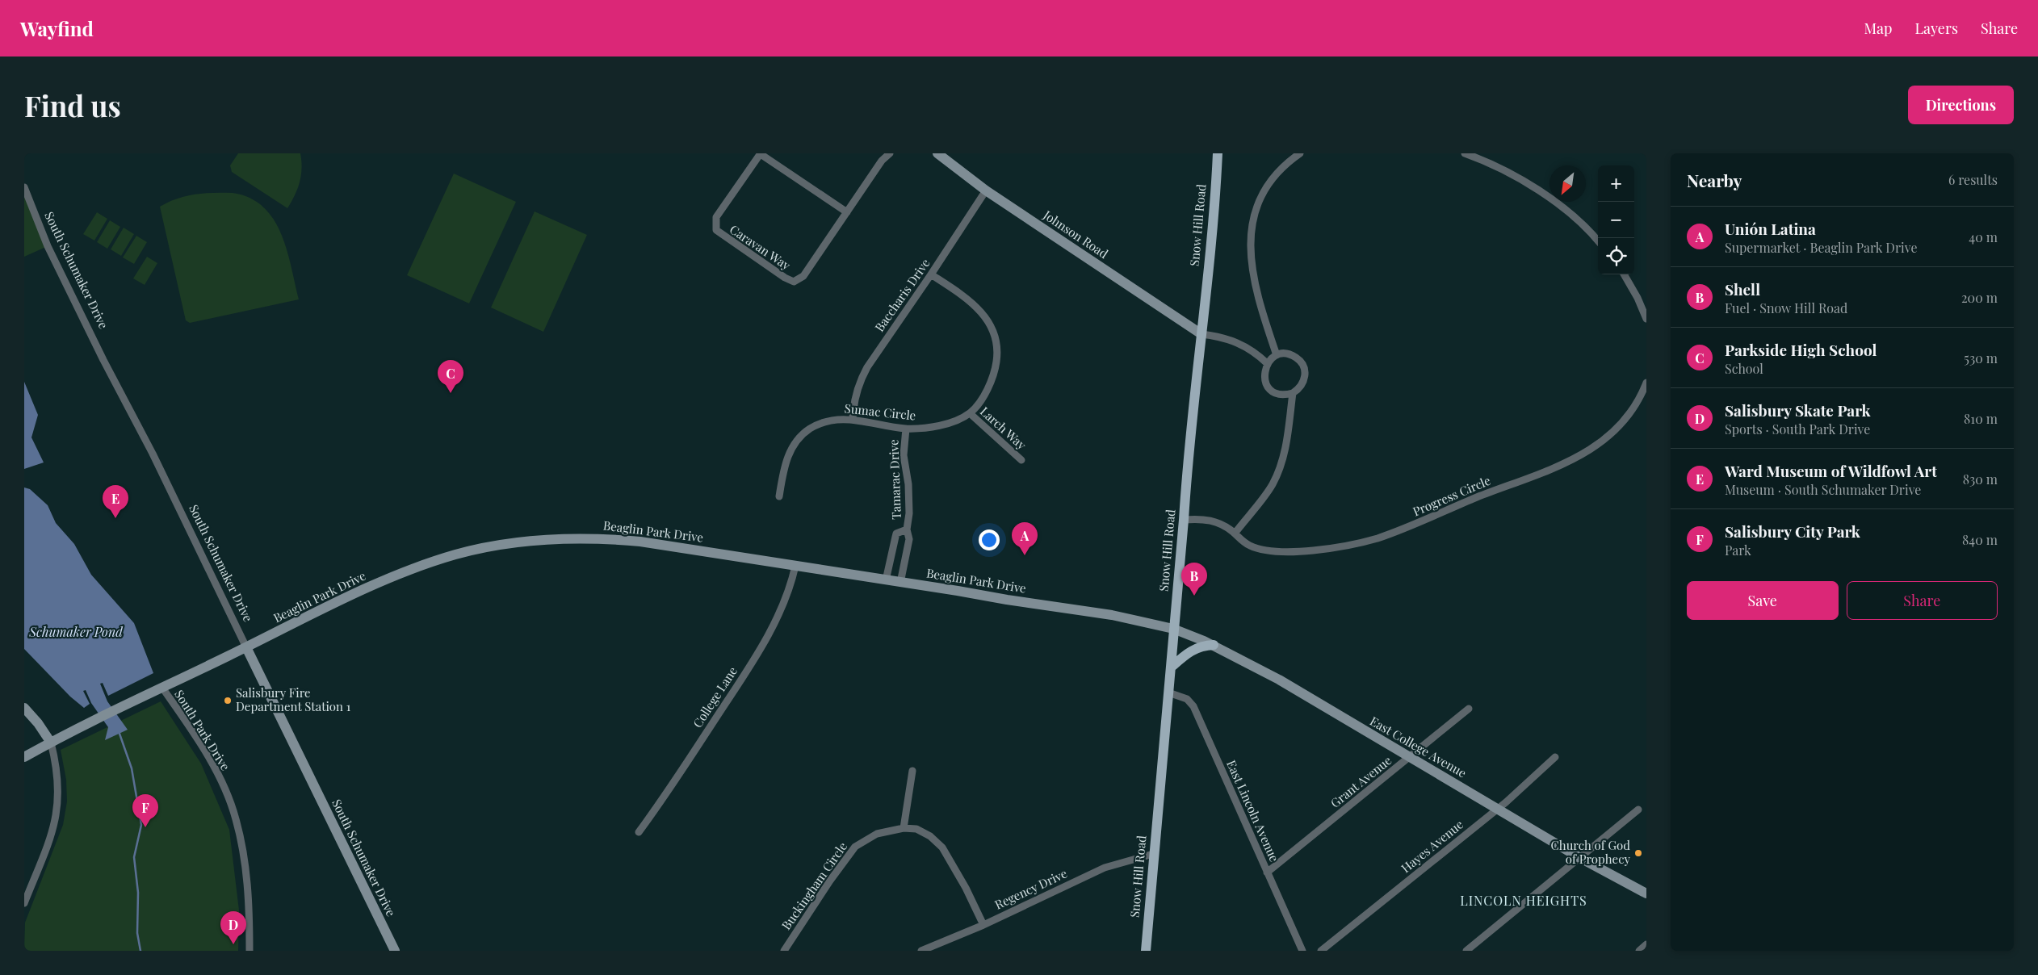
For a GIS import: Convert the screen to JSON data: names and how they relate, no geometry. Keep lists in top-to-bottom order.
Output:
{
  "streets": {
    "main road": [
      "Snow Hill Road",
      "Johnson Road",
      "South Schumaker Drive",
      "Beaglin Park Drive",
      "East College Avenue"
    ],
    "street": [
      "Caravan Way",
      "Baccharis Drive",
      "Sumac Circle",
      "Larch Way",
      "Tamarac Drive",
      "Progress Circle",
      "College Lane",
      "South Park Drive",
      "Grant Avenue",
      "East Lincoln Avenue",
      "Hayes Avenue",
      "Buckingham Circle",
      "Regency Drive"
    ]
  },
  "crossings": [
    ["Snow Hill Road", "Johnson Road"],
    ["Snow Hill Road", "Progress Circle"],
    ["Snow Hill Road", "Beaglin Park Drive"],
    ["Snow Hill Road", "East College Avenue"],
    ["Snow Hill Road", "East Lincoln Avenue"],
    ["Snow Hill Road", "Regency Drive"],
    ["Johnson Road", "Baccharis Drive"],
    ["South Schumaker Drive", "Beaglin Park Drive"],
    ["Baccharis Drive", "Sumac Circle"],
    ["Sumac Circle", "Larch Way"],
    ["Sumac Circle", "Tamarac Drive"],
    ["Tamarac Drive", "Beaglin Park Drive"],
    ["Beaglin Park Drive", "College Lane"],
    ["Beaglin Park Drive", "South Park Drive"],
    ["Beaglin Park Drive", "East College Avenue"],
    ["East College Avenue", "Grant Avenue"],
    ["East College Avenue", "Hayes Avenue"],
    ["Grant Avenue", "East Lincoln Avenue"],
    ["Buckingham Circle", "Regency Drive"]
  ],
  "districts": ["LINCOLN HEIGHTS"],
  "water": ["Schumaker Pond"],
  "places": ["Salisbury Fire Department Station 1", "Church of God of Prophecy"],
  "north": "bottom left",
  "page": {
    "header": "Wayfind",
    "nav": ["Map", "Layers", "Share"],
    "buttons": [
      "Directions",
      ["Save", "Share"]
    ],
    "title": "Find us",
    "heading": ["Nearby", "6 results"],
    "map_buttons": ["+", "−"],
    "list": [
      {
        "mark": "A",
        "name": "Unión Latina",
        "note": "Supermarket · Beaglin Park Drive",
        "value": "40 m"
      },
      {
        "mark": "B",
        "name": "Shell",
        "note": "Fuel · Snow Hill Road",
        "value": "200 m"
      },
      {
        "mark": "C",
        "name": "Parkside High School",
        "note": "School",
        "value": "530 m"
      },
      {
        "mark": "D",
        "name": "Salisbury Skate Park",
        "note": "Sports · South Park Drive",
        "value": "810 m"
      },
      {
        "mark": "E",
        "name": "Ward Museum of Wildfowl Art",
        "note": "Museum · South Schumaker Drive",
        "value": "830 m"
      },
      {
        "mark": "F",
        "name": "Salisbury City Park",
        "note": "Park",
        "value": "840 m"
      }
    ],
    "pins": [
      "C",
      "E",
      "A",
      "B",
      "F",
      "D"
    ]
  }
}
